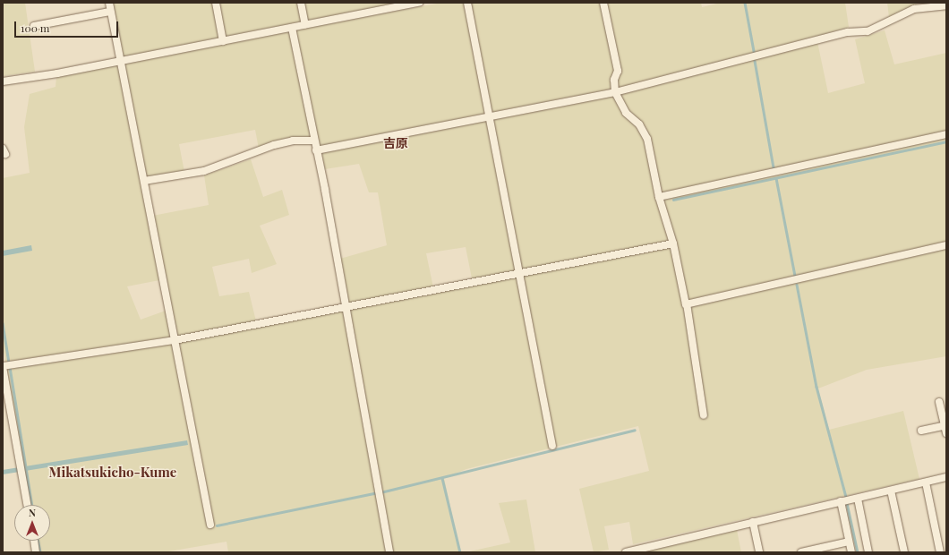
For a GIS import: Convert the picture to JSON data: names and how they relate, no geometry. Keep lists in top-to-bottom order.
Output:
{
  "districts": ["吉原", "Mikatsukicho-Kume"],
  "scale_bar": "100 m",
  "north": "top"
}
